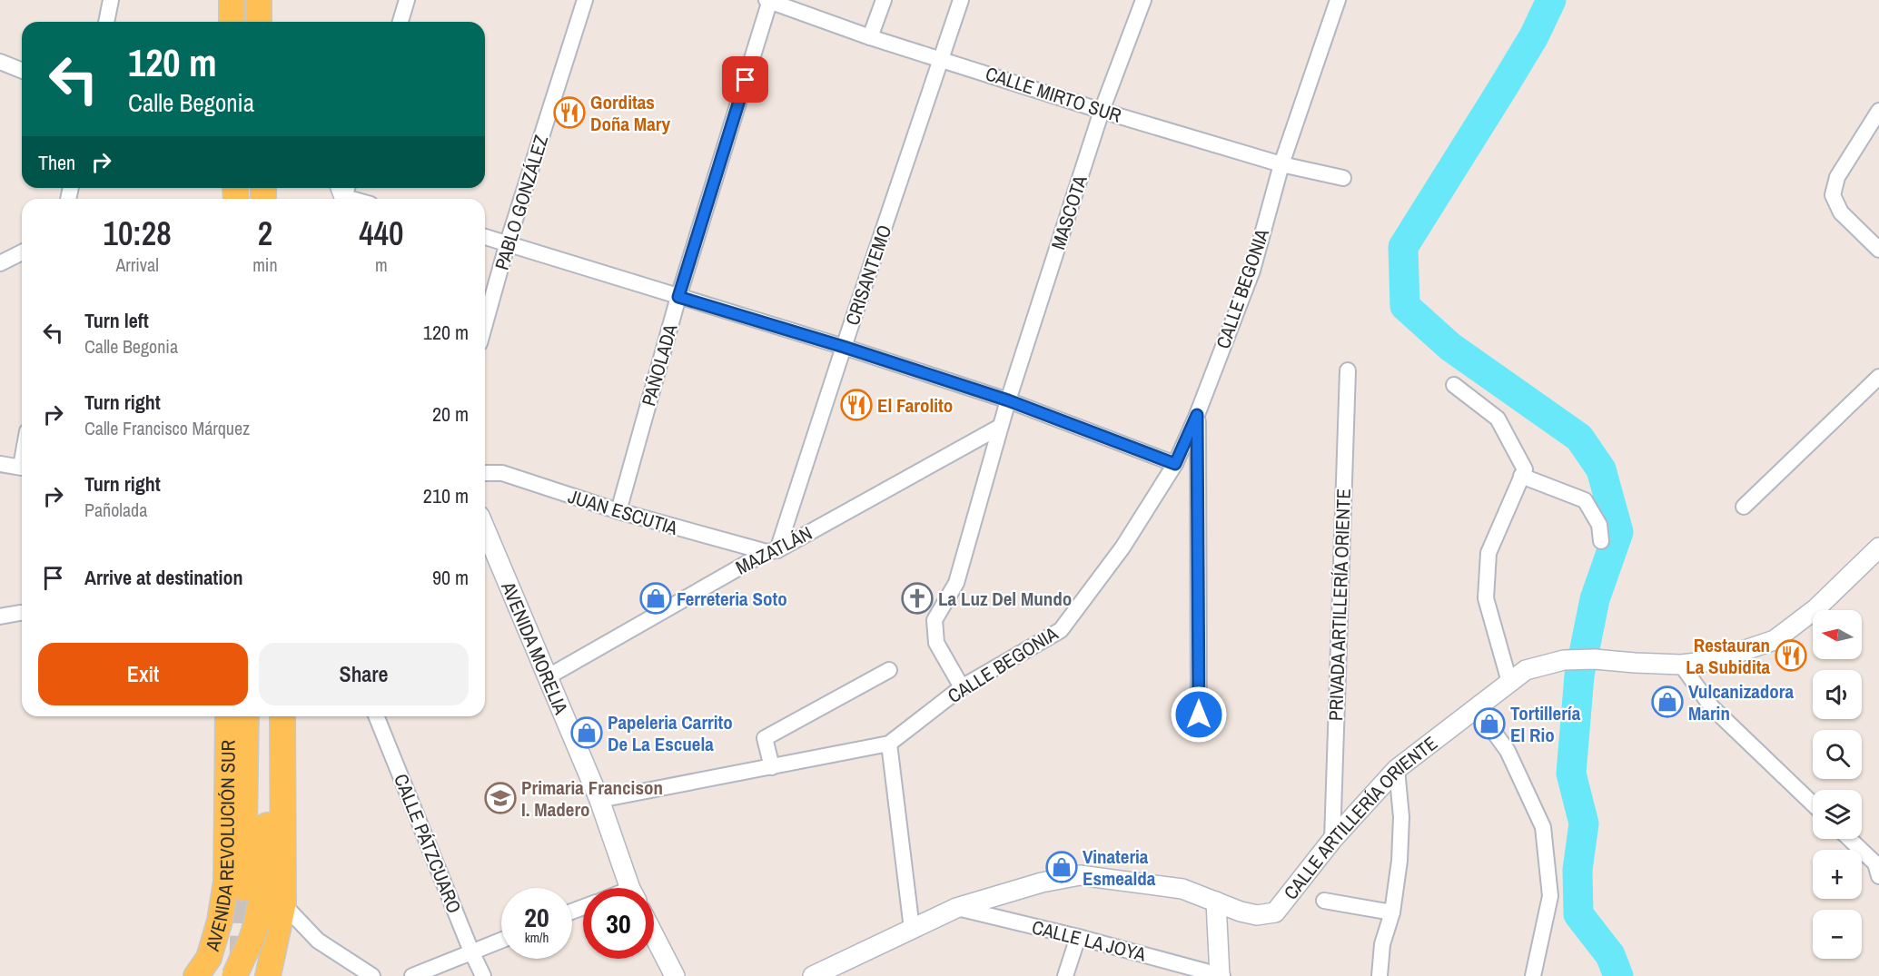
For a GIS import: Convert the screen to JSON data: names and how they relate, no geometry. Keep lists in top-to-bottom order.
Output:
{
  "streets": {
    "main road": ["AVENIDA REVOLUCIÓN SUR"],
    "street": [
      "CALLE MIRTO SUR",
      "PABLO GONZÁLEZ",
      "MASCOTA",
      "CRISANTEMO",
      "CALLE BEGONIA",
      "PAÑOLADA",
      "JUAN ESCUTIA",
      "MAZATLÁN",
      "PRIVADA ARTILLERÍA ORIENTE",
      "AVENIDA MORELIA",
      "CALLE ARTILLERÍA ORIENTE",
      "CALLE PÁTZCUARO",
      "CALLE LA JOYA"
    ]
  },
  "crossings": [
    ["CALLE MIRTO SUR", "MASCOTA"],
    ["CALLE MIRTO SUR", "CRISANTEMO"],
    ["CALLE MIRTO SUR", "CALLE BEGONIA"],
    ["CALLE MIRTO SUR", "PAÑOLADA"],
    ["MASCOTA", "CALLE BEGONIA"],
    ["MASCOTA", "MAZATLÁN"],
    ["CRISANTEMO", "JUAN ESCUTIA"],
    ["CRISANTEMO", "MAZATLÁN"],
    ["CALLE BEGONIA", "AVENIDA MORELIA"],
    ["PAÑOLADA", "JUAN ESCUTIA"],
    ["JUAN ESCUTIA", "MAZATLÁN"],
    ["MAZATLÁN", "AVENIDA MORELIA"],
    ["PRIVADA ARTILLERÍA ORIENTE", "CALLE ARTILLERÍA ORIENTE"],
    ["CALLE ARTILLERÍA ORIENTE", "CALLE LA JOYA"]
  ],
  "places": {
    "restaurant": ["Gorditas Doña Mary", "El Farolito", "Restauran La Subidita"],
    "shop": [
      "Ferreteria Soto",
      "Vulcanizadora Marin",
      "Tortillería El Rio",
      "Papeleria Carrito De La Escuela",
      "Vinateria Esmealda"
    ],
    "church": ["La Luz Del Mundo"],
    "school or university": ["Primaria Francison I. Madero"]
  },
  "north": "left",
  "page": {
    "turn": ["120 m", "Calle Begonia"],
    "then": "Then",
    "eta": [
      "10:28",
      "Arrival",
      "2",
      "min",
      "440",
      "m"
    ],
    "list": [
      {
        "name": "Turn left",
        "note": "Calle Begonia",
        "value": "120 m"
      },
      {
        "name": "Turn right",
        "note": "Calle Francisco Márquez",
        "value": "20 m"
      },
      {
        "name": "Turn right",
        "note": "Pañolada",
        "value": "210 m"
      },
      {
        "name": "Arrive at destination",
        "value": "90 m"
      }
    ],
    "map_buttons": ["+", "−"],
    "buttons": ["Exit", "Share"],
    "speed": "20 km/h",
    "limit": "30"
  }
}
